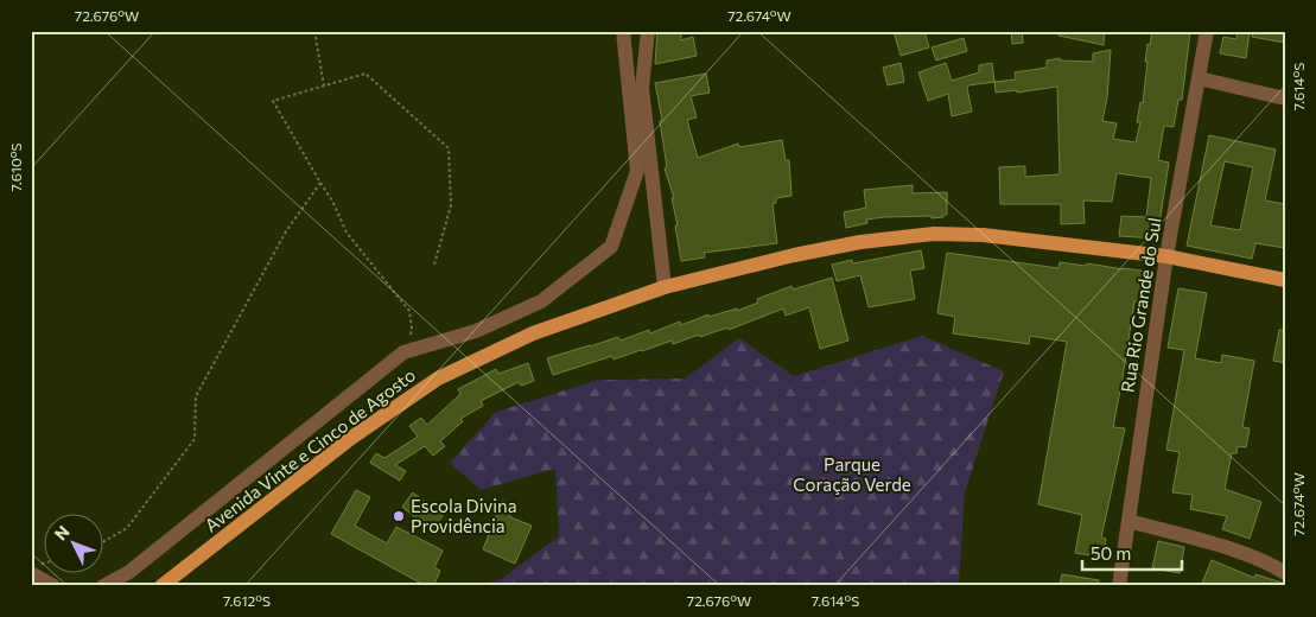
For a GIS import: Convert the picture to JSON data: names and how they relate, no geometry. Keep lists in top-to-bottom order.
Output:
{
  "streets": {
    "main road": ["Avenida Vinte e Cinco de Agosto"],
    "street": ["Rua Rio Grande do Sul"]
  },
  "crossings": [
    ["Rua Rio Grande do Sul", "Avenida Vinte e Cinco de Agosto"]
  ],
  "parks": ["Parque Coração Verde"],
  "places": ["Escola Divina Providência"],
  "scale_bar": "50 m",
  "north": "top left",
  "coordinates": [
    "72.676°W",
    "72.674°W",
    "7.614°S",
    "7.610°S",
    "7.612°S"
  ]
}
